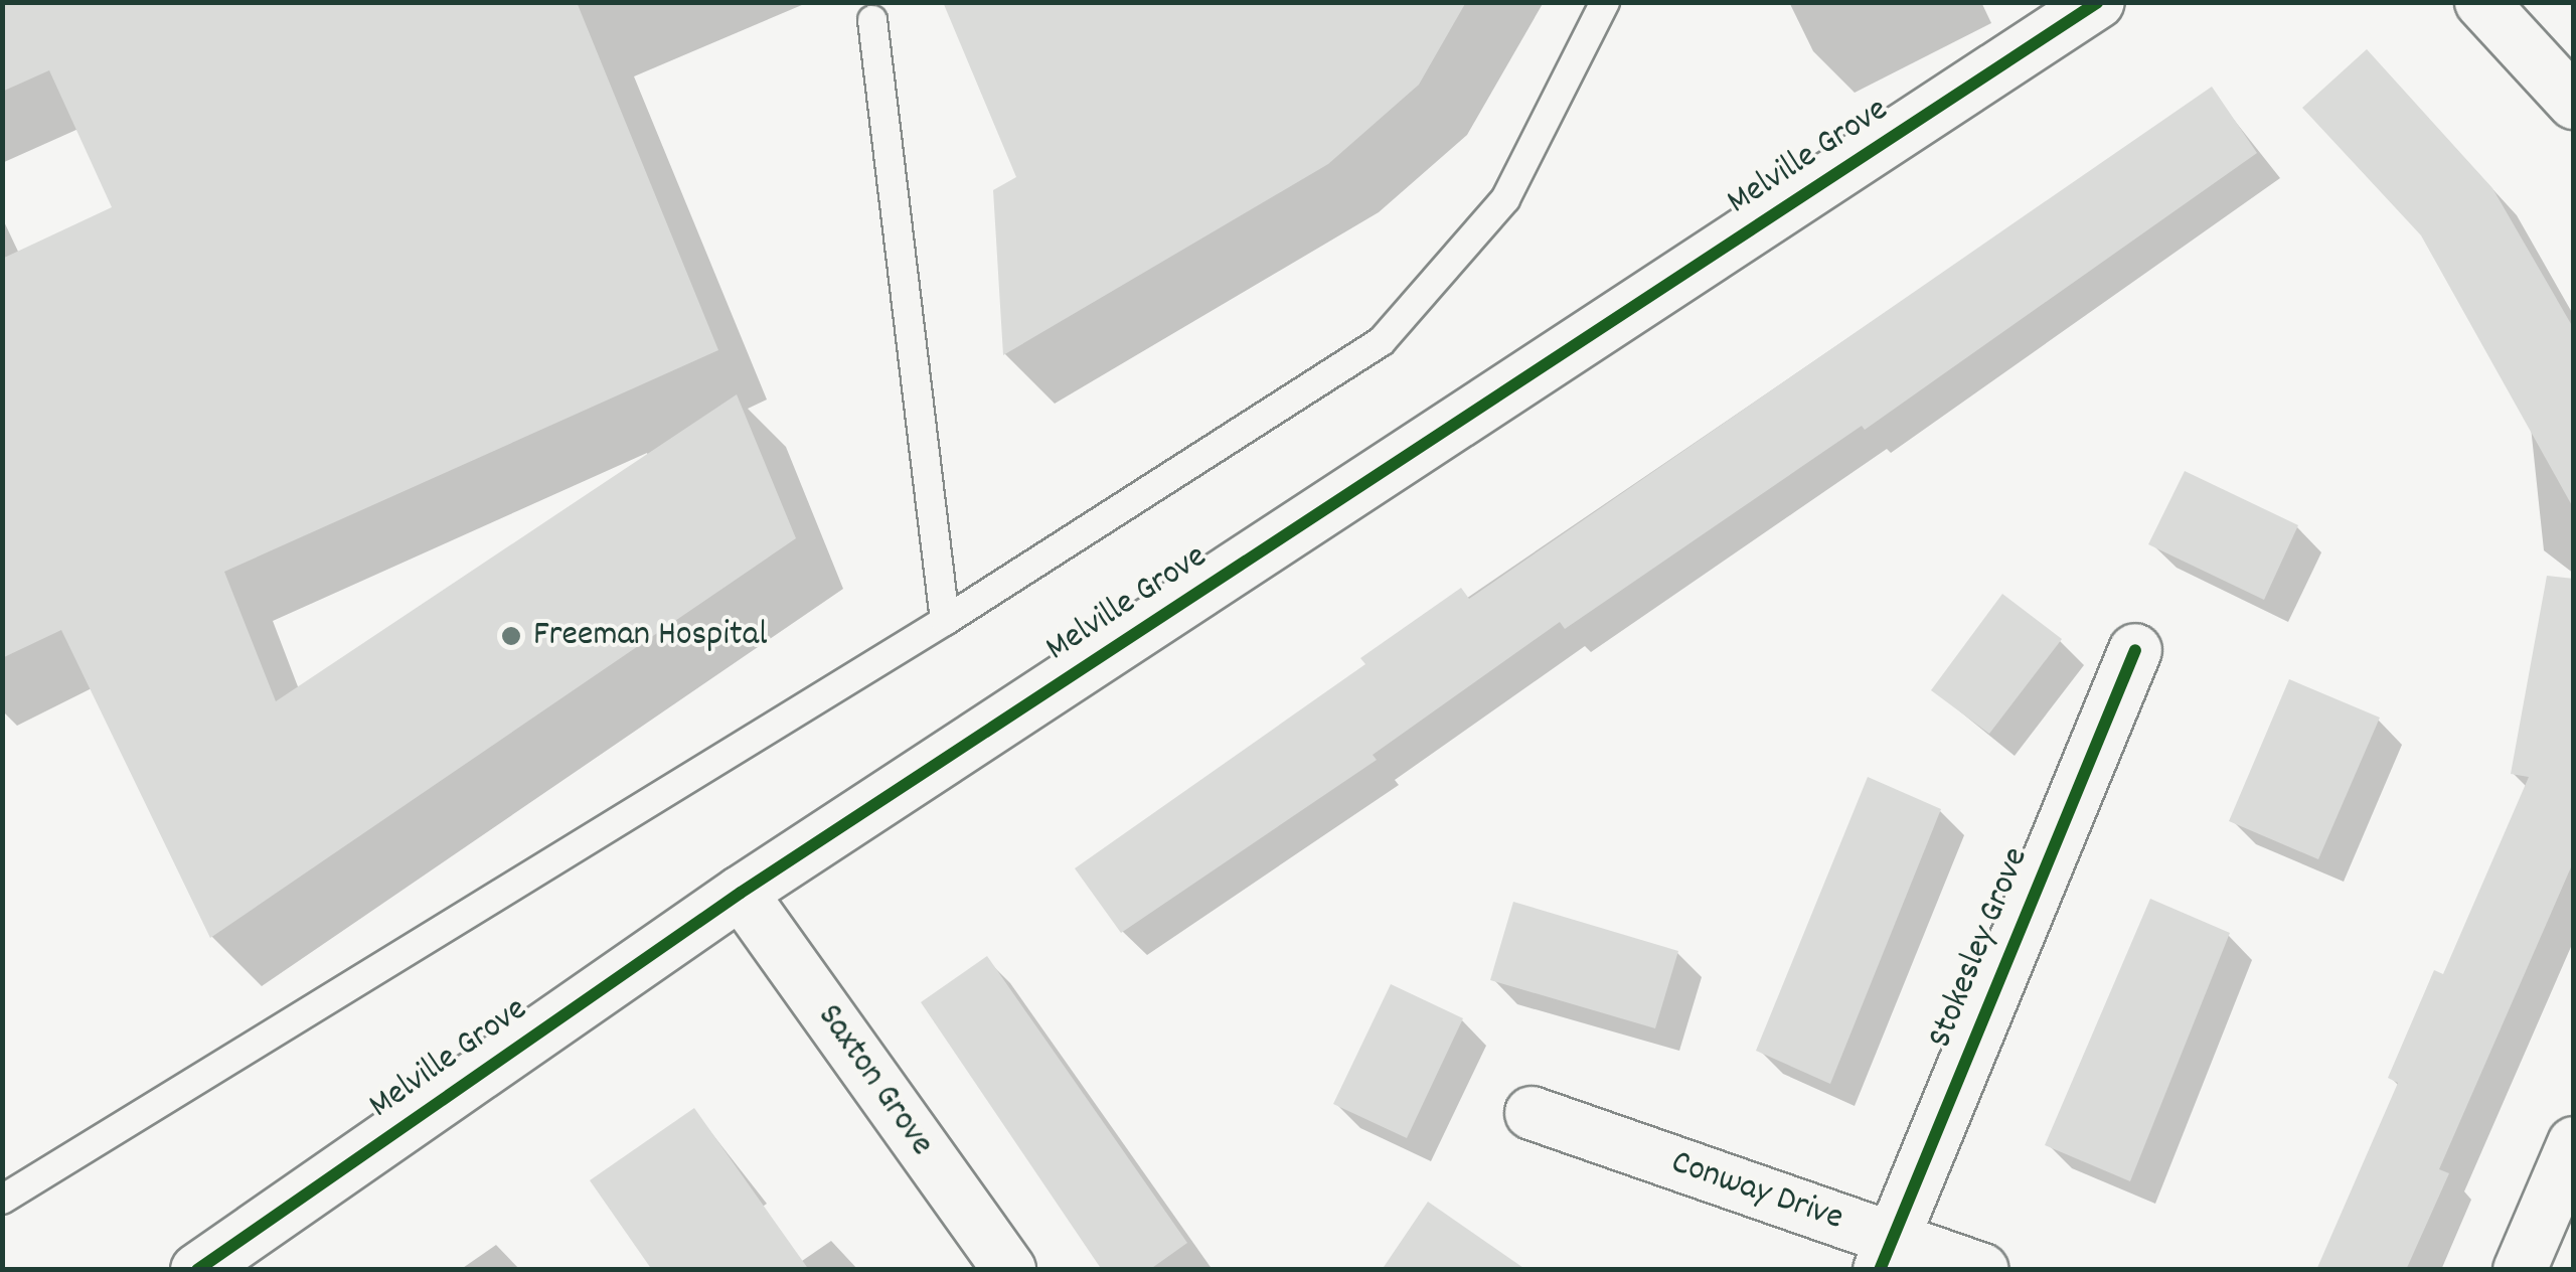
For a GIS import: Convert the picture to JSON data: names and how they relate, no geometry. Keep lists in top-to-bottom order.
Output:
{
  "streets": {
    "street": [
      "Melville Grove",
      "Stokesley Grove",
      "Saxton Grove",
      "Conway Drive"
    ]
  },
  "crossings": [
    ["Melville Grove", "Saxton Grove"],
    ["Stokesley Grove", "Conway Drive"]
  ],
  "places": ["Freeman Hospital"]
}
